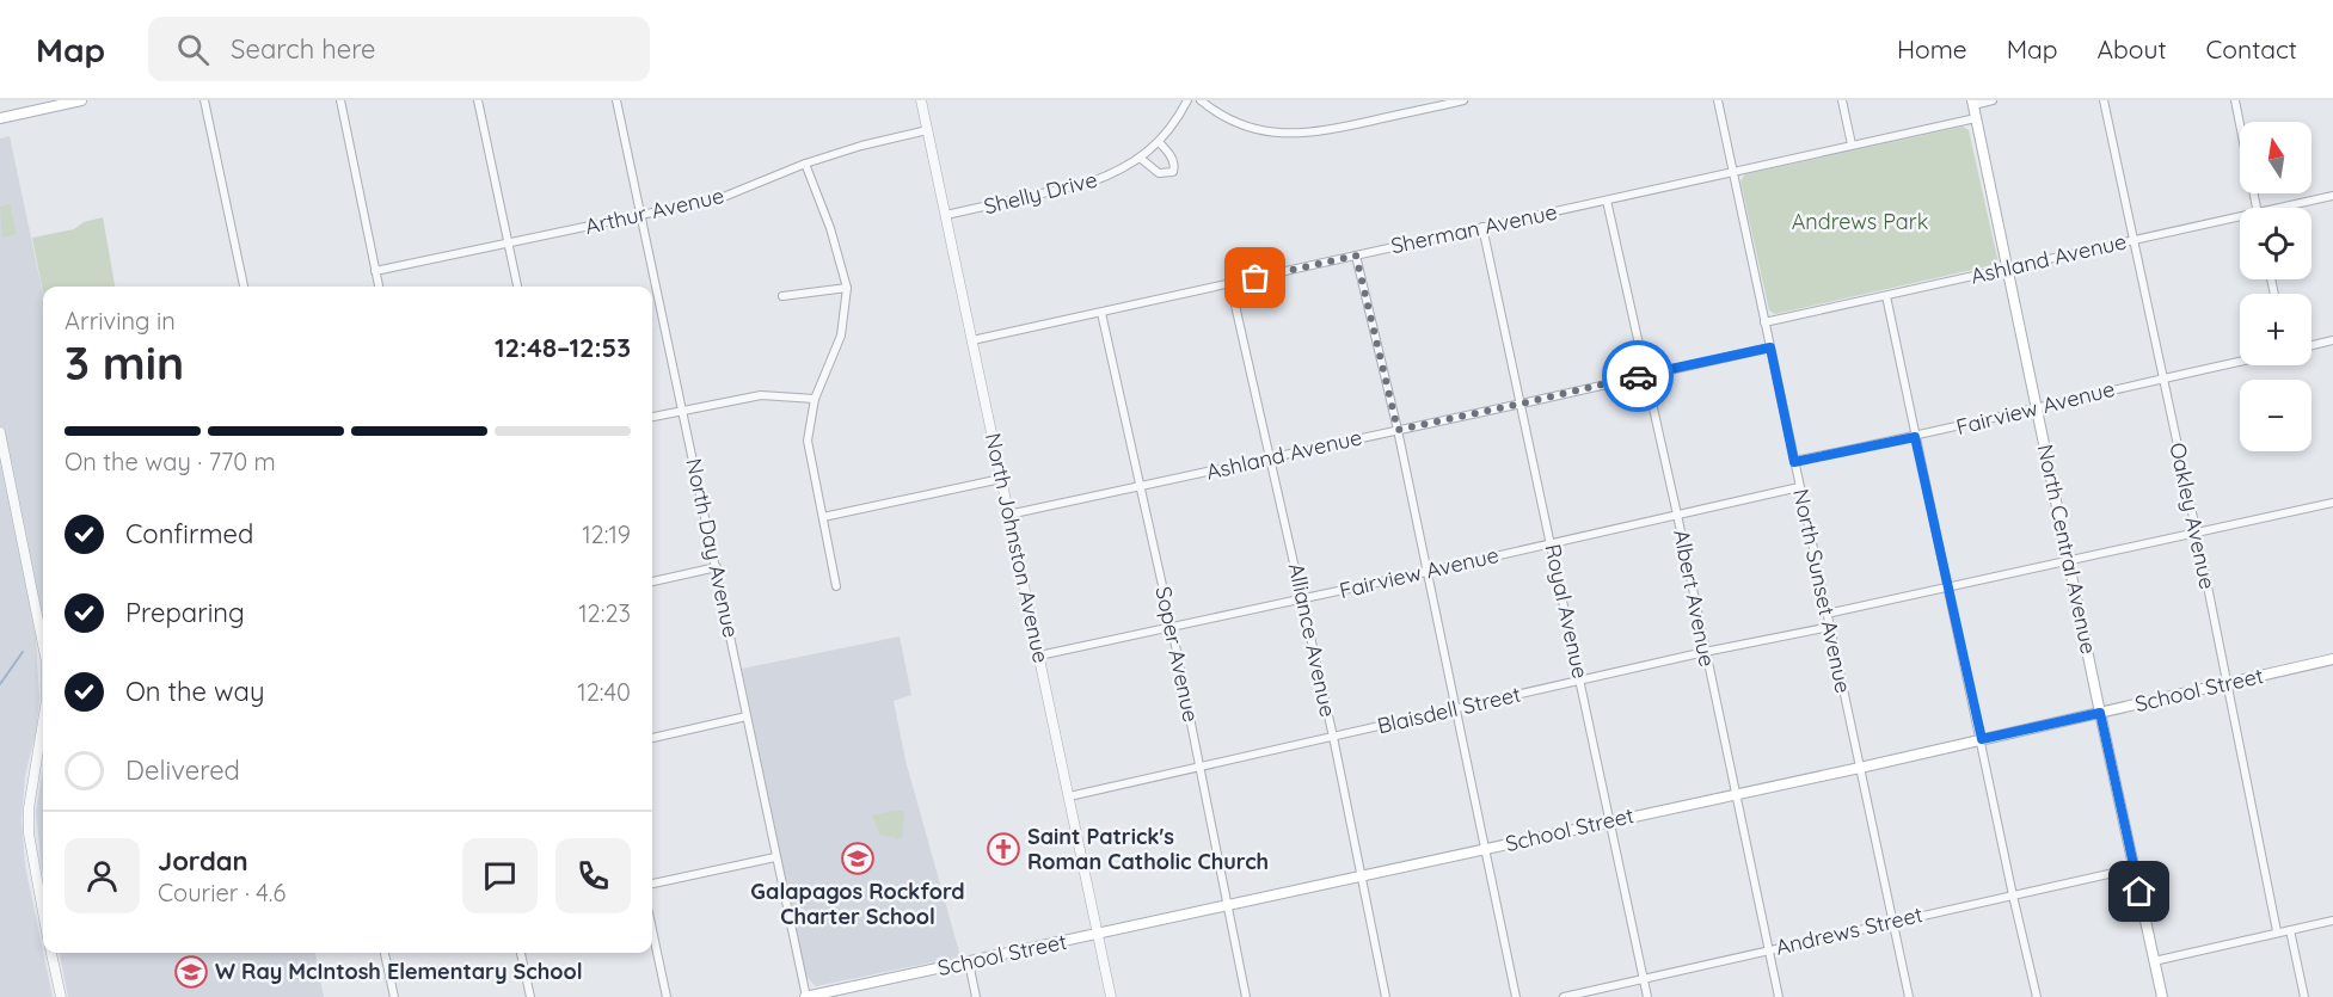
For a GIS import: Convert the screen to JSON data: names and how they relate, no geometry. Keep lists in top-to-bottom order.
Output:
{
  "streets": {
    "main road": ["North Central Avenue", "School Street"],
    "street": [
      "Shelly Drive",
      "Arthur Avenue",
      "Sherman Avenue",
      "Ashland Avenue",
      "Fairview Avenue",
      "Oakley Avenue",
      "North Day Avenue",
      "North Johnston Avenue",
      "North Sunset Avenue",
      "Albert Avenue",
      "Royal Avenue",
      "Alliance Avenue",
      "Soper Avenue",
      "Blaisdell Street",
      "Andrews Street"
    ]
  },
  "crossings": [
    ["Shelly Drive", "North Johnston Avenue"],
    ["Arthur Avenue", "North Day Avenue"],
    ["Arthur Avenue", "North Johnston Avenue"],
    ["Sherman Avenue", "North Johnston Avenue"],
    ["Sherman Avenue", "North Central Avenue"],
    ["Sherman Avenue", "North Sunset Avenue"],
    ["Sherman Avenue", "Albert Avenue"],
    ["Sherman Avenue", "Royal Avenue"],
    ["Sherman Avenue", "Alliance Avenue"],
    ["Sherman Avenue", "Soper Avenue"],
    ["Ashland Avenue", "Oakley Avenue"],
    ["Ashland Avenue", "North Johnston Avenue"],
    ["Ashland Avenue", "North Central Avenue"],
    ["Ashland Avenue", "North Sunset Avenue"],
    ["Ashland Avenue", "Albert Avenue"],
    ["Ashland Avenue", "Royal Avenue"],
    ["Ashland Avenue", "Alliance Avenue"],
    ["Ashland Avenue", "Soper Avenue"],
    ["Fairview Avenue", "Oakley Avenue"],
    ["Fairview Avenue", "North Johnston Avenue"],
    ["Fairview Avenue", "North Central Avenue"],
    ["Fairview Avenue", "North Sunset Avenue"],
    ["Fairview Avenue", "Albert Avenue"],
    ["Fairview Avenue", "Royal Avenue"],
    ["Fairview Avenue", "Alliance Avenue"],
    ["Fairview Avenue", "Soper Avenue"],
    ["Oakley Avenue", "School Street"],
    ["North Day Avenue", "School Street"],
    ["North Johnston Avenue", "School Street"],
    ["North Johnston Avenue", "Blaisdell Street"],
    ["North Central Avenue", "School Street"],
    ["North Central Avenue", "Andrews Street"],
    ["North Sunset Avenue", "School Street"],
    ["North Sunset Avenue", "Blaisdell Street"],
    ["North Sunset Avenue", "Andrews Street"],
    ["Albert Avenue", "School Street"],
    ["Albert Avenue", "Blaisdell Street"],
    ["Albert Avenue", "Andrews Street"],
    ["Royal Avenue", "School Street"],
    ["Royal Avenue", "Blaisdell Street"],
    ["Royal Avenue", "Andrews Street"],
    ["Alliance Avenue", "School Street"],
    ["Alliance Avenue", "Blaisdell Street"],
    ["Soper Avenue", "School Street"],
    ["Soper Avenue", "Blaisdell Street"]
  ],
  "parks": ["Andrews Park"],
  "places": {
    "church": ["Saint Patrick's Roman Catholic Church"],
    "school or university": ["Galapagos Rockford Charter School", "W Ray McIntosh Elementary School"]
  },
  "north": "top",
  "page": {
    "header": "Map",
    "search": "Search here",
    "nav": [
      "Home",
      "Map",
      "About",
      "Contact"
    ],
    "map_buttons": ["+", "−"],
    "heading": ["3 min", "Arriving in", "12:48–12:53"],
    "panel": ["Jordan", "Courier · 4.6"],
    "bar": "On the way · 770 m",
    "list": [
      ["Confirmed", "12:19"],
      ["Preparing", "12:23"],
      ["On the way", "12:40"],
      "Delivered"
    ]
  }
}
